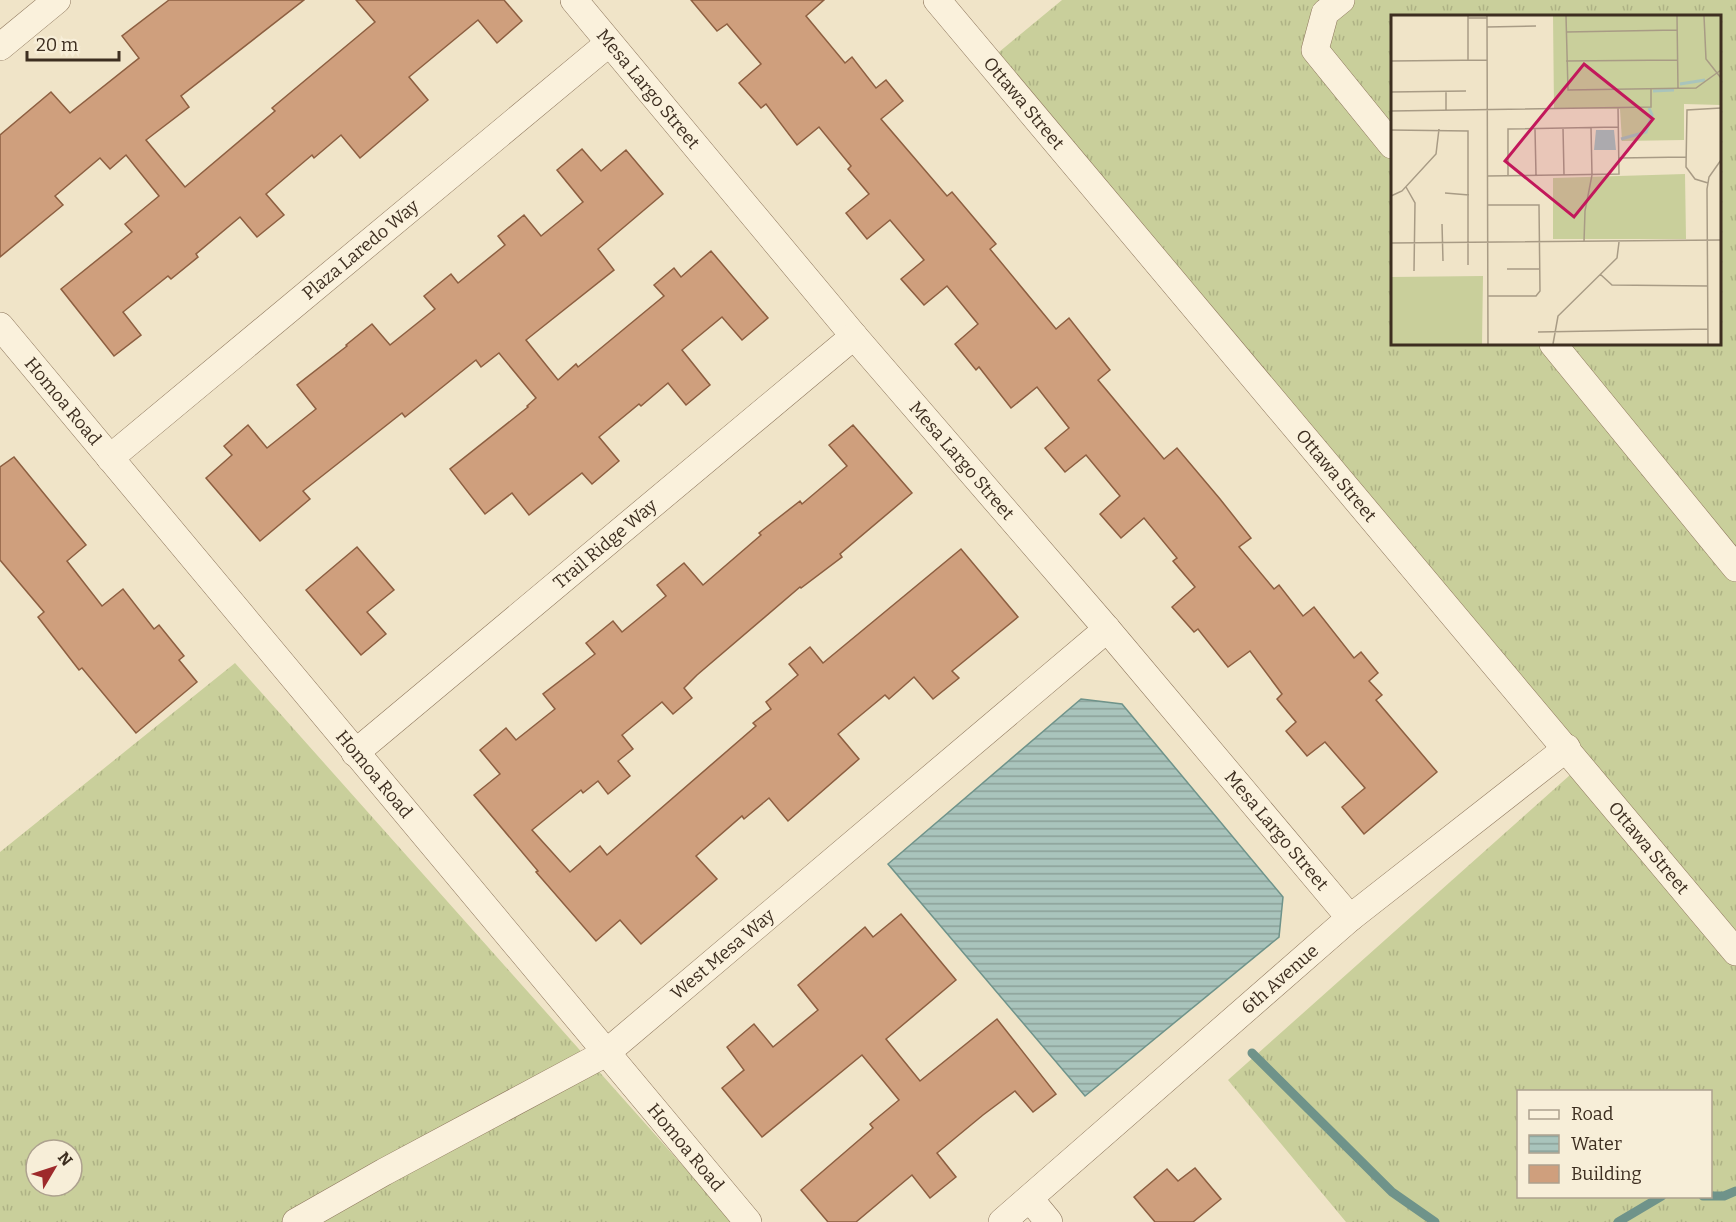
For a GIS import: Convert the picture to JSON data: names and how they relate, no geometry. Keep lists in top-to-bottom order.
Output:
{
  "streets": {
    "street": [
      "Mesa Largo Street",
      "Ottawa Street",
      "Plaza Laredo Way",
      "Homoa Road",
      "Trail Ridge Way",
      "West Mesa Way",
      "6th Avenue"
    ]
  },
  "crossings": [
    ["Mesa Largo Street", "Plaza Laredo Way"],
    ["Mesa Largo Street", "Trail Ridge Way"],
    ["Mesa Largo Street", "West Mesa Way"],
    ["Mesa Largo Street", "6th Avenue"],
    ["Ottawa Street", "6th Avenue"],
    ["Plaza Laredo Way", "Homoa Road"],
    ["Homoa Road", "Trail Ridge Way"],
    ["Homoa Road", "West Mesa Way"]
  ],
  "legend": ["Road", "Water", "Building"],
  "scale_bar": "20 m",
  "north": "top right"
}
